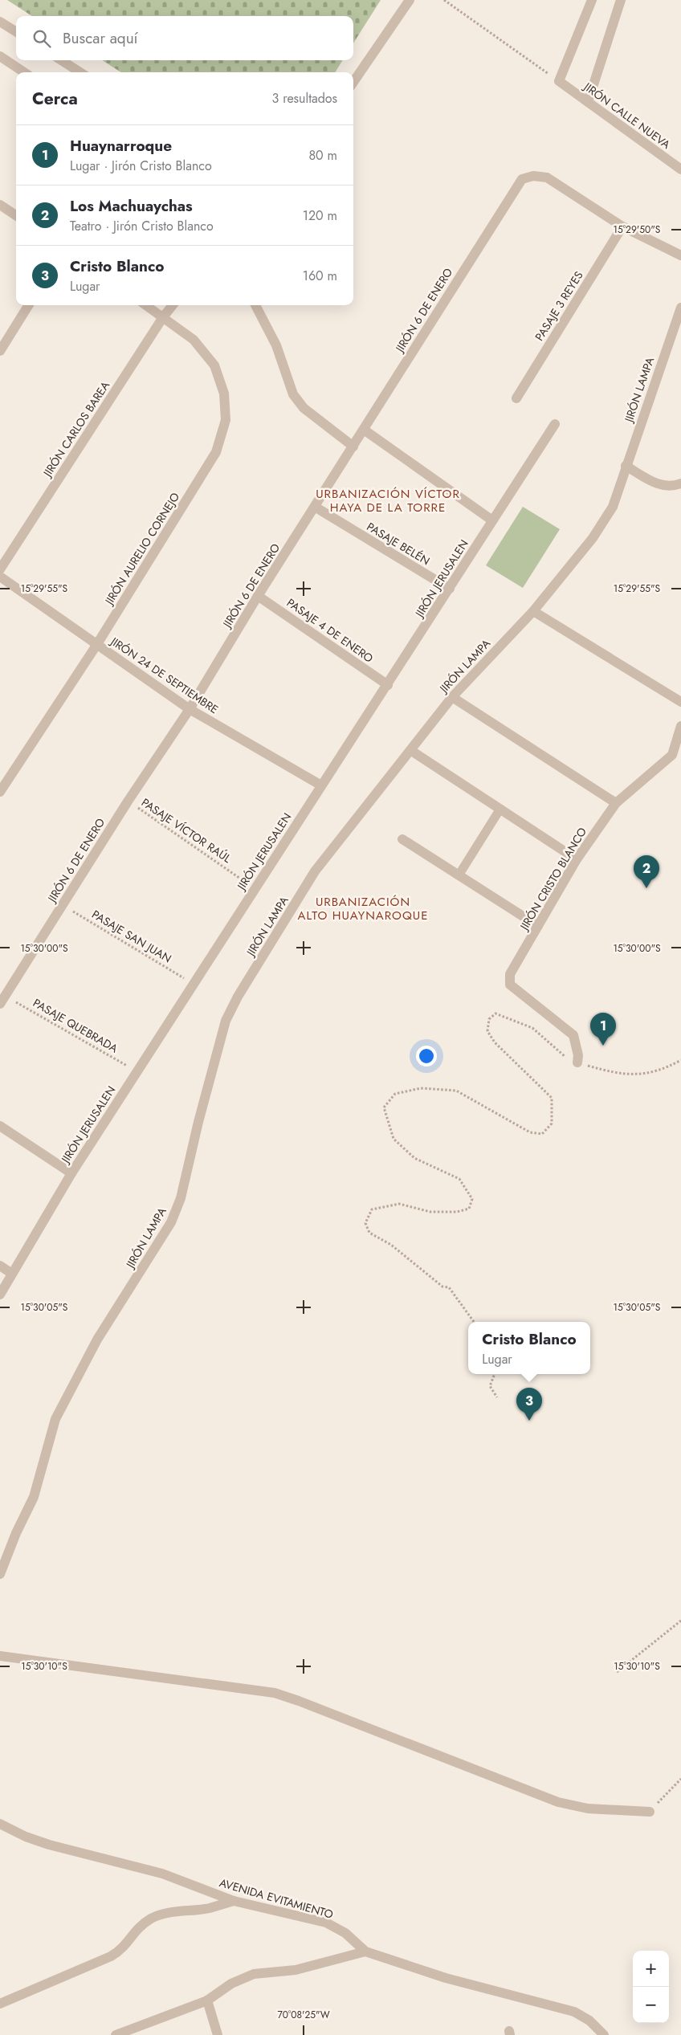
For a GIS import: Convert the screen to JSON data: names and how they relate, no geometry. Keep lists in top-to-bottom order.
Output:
{
  "streets": {
    "street": [
      "JIRÓN CALLE NUEVA",
      "PASAJE 3 REYES",
      "JIRÓN 6 DE ENERO",
      "JIRÓN LAMPA",
      "JIRÓN CARLOS BAREA",
      "PASAJE BELÉN",
      "JIRÓN AURELIO CORNEJO",
      "JIRÓN JERUSALEN",
      "PASAJE 4 DE ENERO",
      "JIRÓN 24 DE SEPTIEMBRE",
      "JIRÓN CRISTO BLANCO",
      "AVENIDA EVITAMIENTO"
    ],
    "path": ["PASAJE VÍCTOR RAÚL", "PASAJE SAN JUAN", "PASAJE QUEBRADA"]
  },
  "crossings": [
    ["PASAJE 3 REYES", "JIRÓN 6 DE ENERO"],
    ["JIRÓN 6 DE ENERO", "PASAJE BELÉN"],
    ["JIRÓN 6 DE ENERO", "PASAJE 4 DE ENERO"],
    ["JIRÓN 6 DE ENERO", "JIRÓN 24 DE SEPTIEMBRE"],
    ["JIRÓN 6 DE ENERO", "PASAJE VÍCTOR RAÚL"],
    ["JIRÓN 6 DE ENERO", "PASAJE SAN JUAN"],
    ["JIRÓN 6 DE ENERO", "PASAJE QUEBRADA"],
    ["JIRÓN CARLOS BAREA", "JIRÓN AURELIO CORNEJO"],
    ["PASAJE BELÉN", "JIRÓN JERUSALEN"],
    ["JIRÓN AURELIO CORNEJO", "JIRÓN 24 DE SEPTIEMBRE"],
    ["JIRÓN JERUSALEN", "PASAJE 4 DE ENERO"],
    ["JIRÓN JERUSALEN", "JIRÓN 24 DE SEPTIEMBRE"],
    ["JIRÓN JERUSALEN", "PASAJE VÍCTOR RAÚL"],
    ["JIRÓN JERUSALEN", "PASAJE SAN JUAN"],
    ["JIRÓN JERUSALEN", "PASAJE QUEBRADA"]
  ],
  "districts": ["URBANIZACIÓN VÍCTOR HAYA DE LA TORRE", "URBANIZACIÓN ALTO HUAYNAROQUE"],
  "page": {
    "search": "Buscar aquí",
    "heading": ["Cerca", "3 resultados"],
    "list": [
      {
        "mark": "1",
        "name": "Huaynarroque",
        "note": "Lugar · Jirón Cristo Blanco",
        "value": "80 m"
      },
      {
        "mark": "2",
        "name": "Los Machuaychas",
        "note": "Teatro · Jirón Cristo Blanco",
        "value": "120 m"
      },
      {
        "mark": "3",
        "name": "Cristo Blanco",
        "note": "Lugar",
        "value": "160 m"
      }
    ],
    "pins": ["2", "1", "3"],
    "popup": ["Cristo Blanco", "Lugar"],
    "map_buttons": ["+", "−"]
  },
  "coordinates": [
    "15°29'50\"S",
    "15°29'55\"S",
    "15°30'00\"S",
    "15°30'05\"S",
    "15°30'10\"S",
    "70°08'25\"W"
  ]
}
